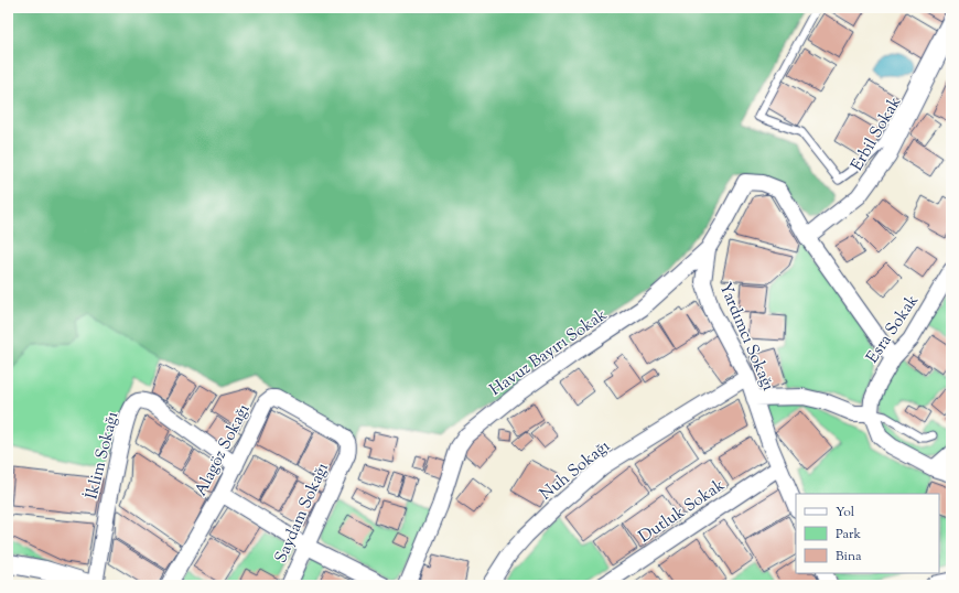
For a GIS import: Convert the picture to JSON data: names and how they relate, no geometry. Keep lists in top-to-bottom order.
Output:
{
  "streets": {
    "street": [
      "Erbil Sokak",
      "Esra Sokak",
      "Yardımcı Sokağı",
      "Havuz Bayırı Sokak",
      "Alagöz Sokağı",
      "İklim Sokağı",
      "Nuh Sokağı",
      "Dutluk Sokak",
      "Saydam Sokağı"
    ]
  },
  "crossings": [
    ["Erbil Sokak", "Yardımcı Sokağı"],
    ["Esra Sokak", "Yardımcı Sokağı"],
    ["Yardımcı Sokağı", "Havuz Bayırı Sokak"],
    ["Yardımcı Sokağı", "Nuh Sokağı"],
    ["Yardımcı Sokağı", "Dutluk Sokak"],
    ["Alagöz Sokağı", "İklim Sokağı"],
    ["Alagöz Sokağı", "Saydam Sokağı"]
  ],
  "legend": ["Yol", "Park", "Bina"]
}
